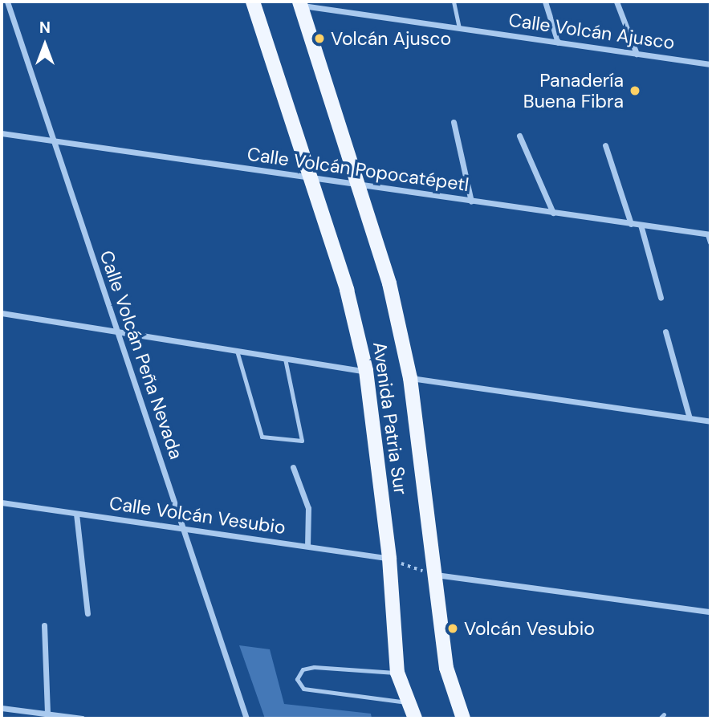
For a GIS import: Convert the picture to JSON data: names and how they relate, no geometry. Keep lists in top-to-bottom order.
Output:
{
  "streets": {
    "main road": ["Avenida Patria Sur"],
    "street": [
      "Calle Volcán Ajusco",
      "Calle Volcán Popocatépetl",
      "Calle Volcán Peña Nevada",
      "Calle Volcán Vesubio"
    ]
  },
  "crossings": [
    ["Calle Volcán Ajusco", "Avenida Patria Sur"],
    ["Calle Volcán Popocatépetl", "Calle Volcán Peña Nevada"],
    ["Calle Volcán Popocatépetl", "Avenida Patria Sur"],
    ["Calle Volcán Peña Nevada", "Calle Volcán Vesubio"],
    ["Avenida Patria Sur", "Calle Volcán Vesubio"]
  ],
  "places": ["Volcán Ajusco", "Panadería Buena Fibra", "Volcán Vesubio"],
  "north": "top"
}
